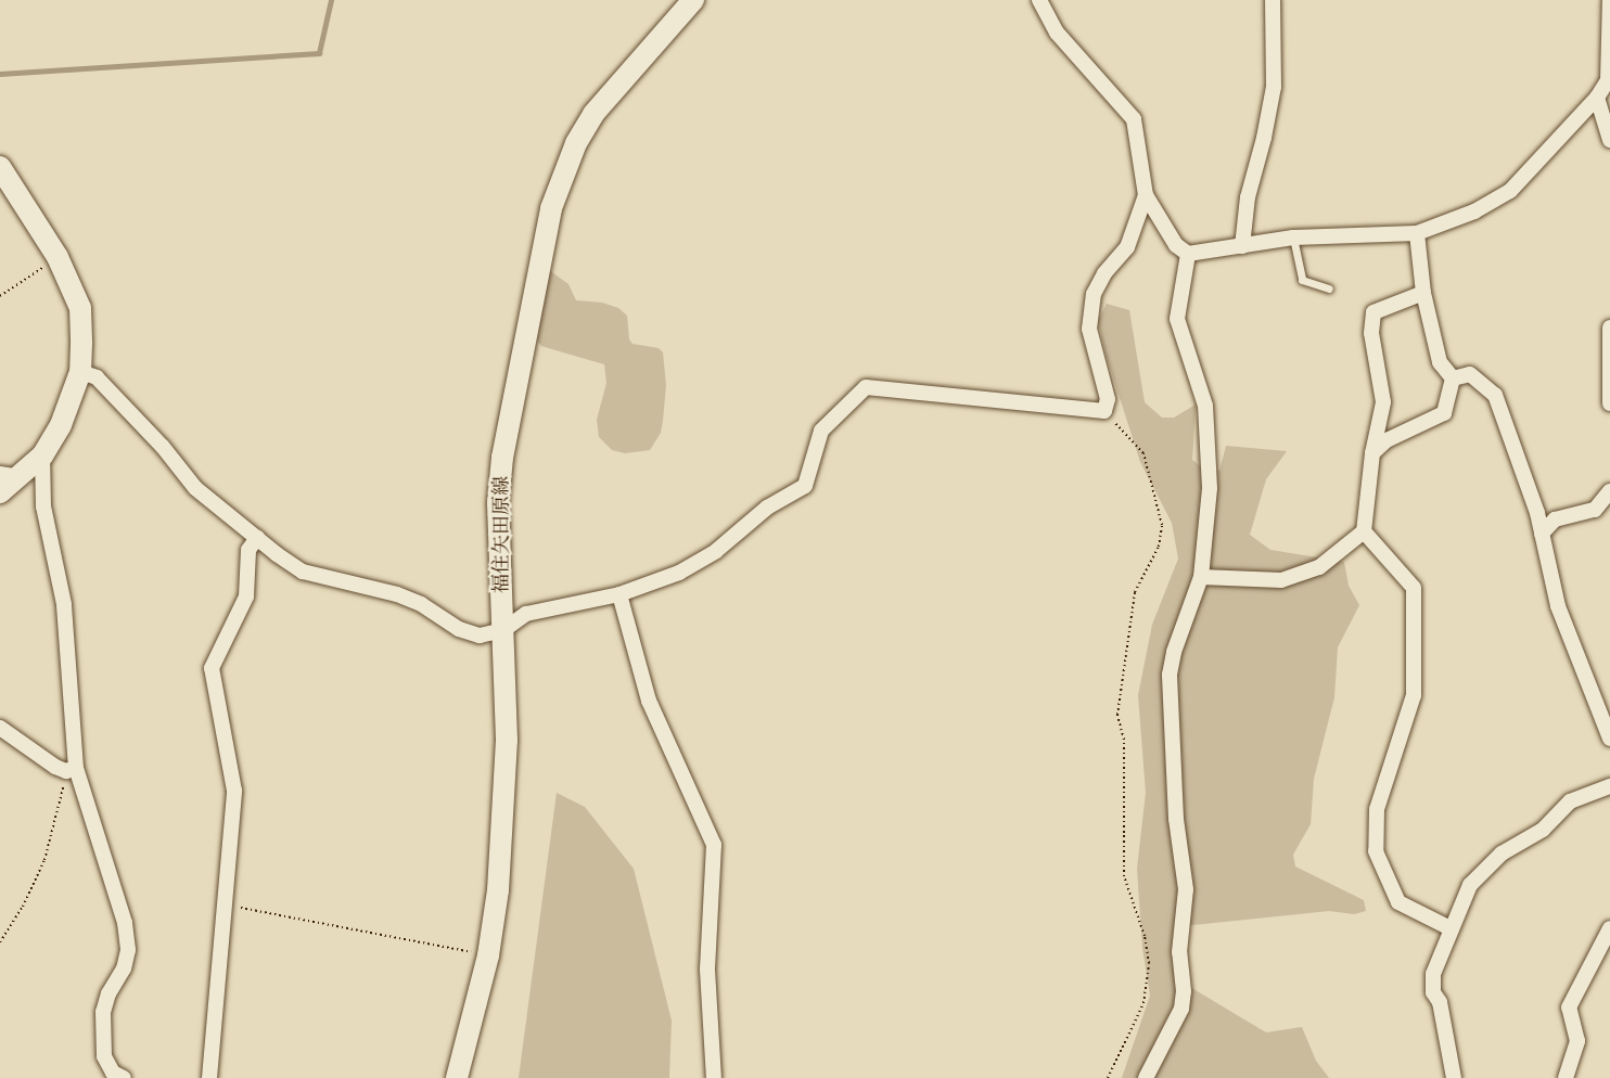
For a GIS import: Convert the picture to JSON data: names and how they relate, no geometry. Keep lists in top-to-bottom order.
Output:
{
  "streets": {
    "main road": ["福住矢田原線"]
  }
}
